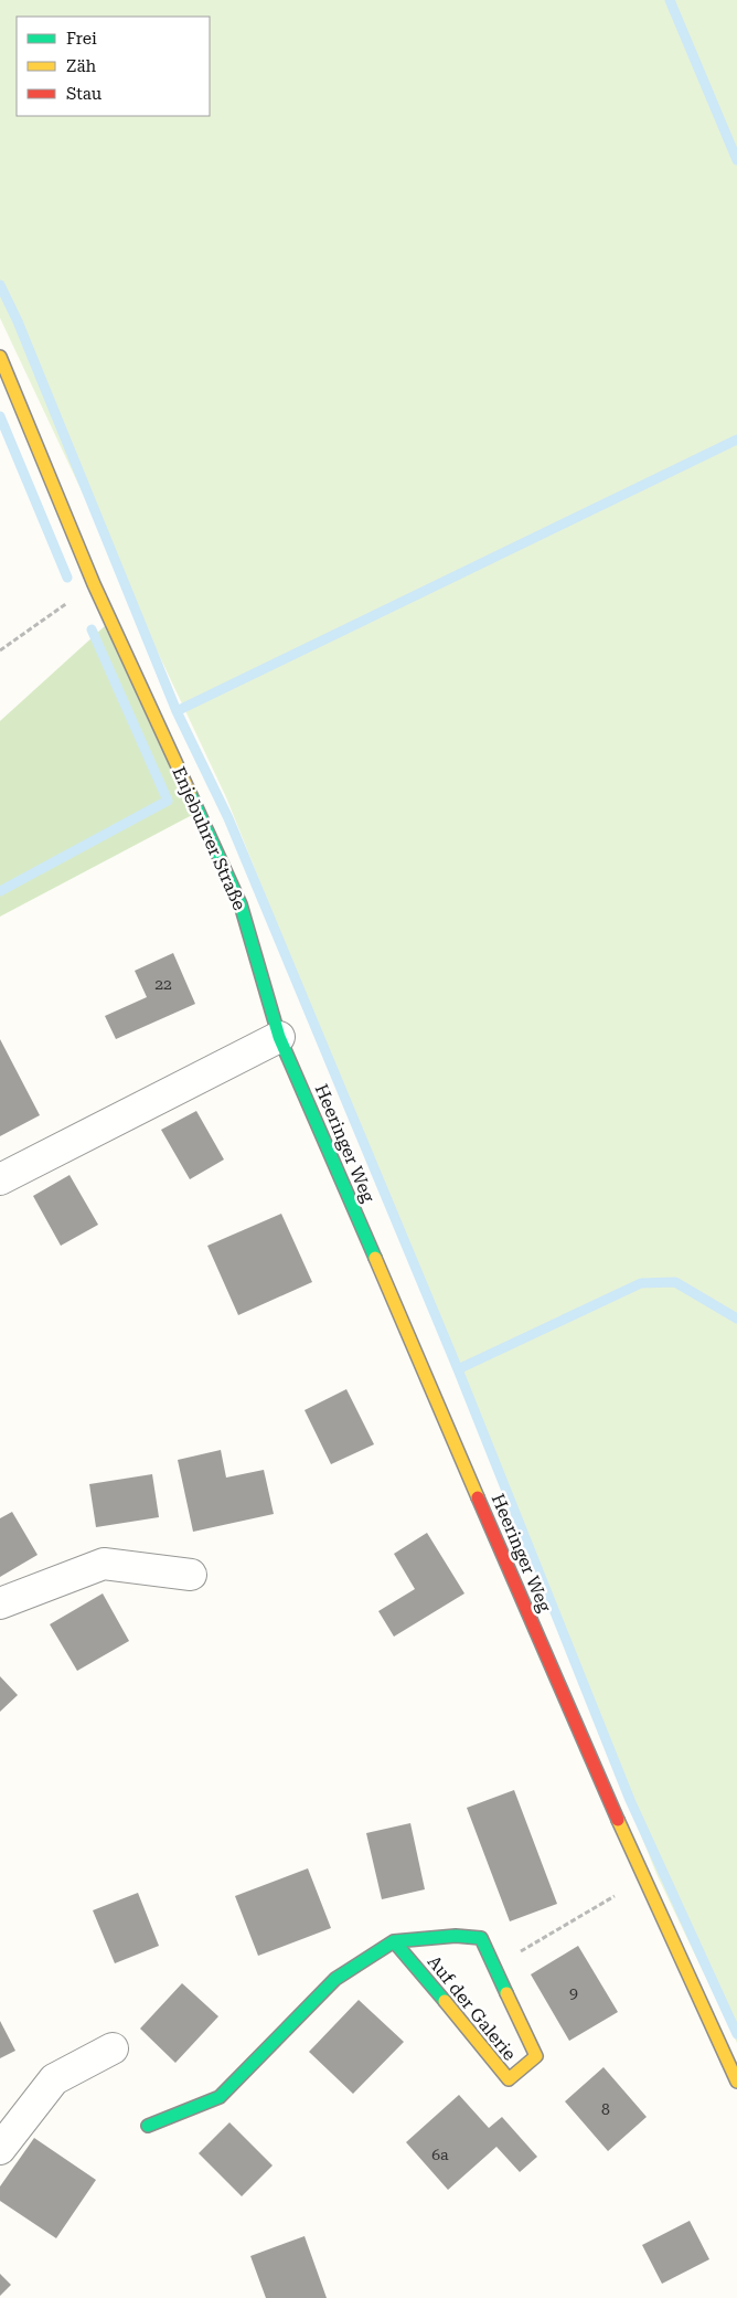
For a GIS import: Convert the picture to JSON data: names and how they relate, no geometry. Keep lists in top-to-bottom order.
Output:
{
  "streets": {
    "street": ["Enjebuhrer Straße", "Heeringer Weg", "Auf der Galerie"]
  },
  "crossings": [
    ["Enjebuhrer Straße", "Heeringer Weg"]
  ],
  "house_numbers": [
    "22",
    "9",
    "8",
    "6a"
  ],
  "legend": ["Frei", "Zäh", "Stau"]
}
